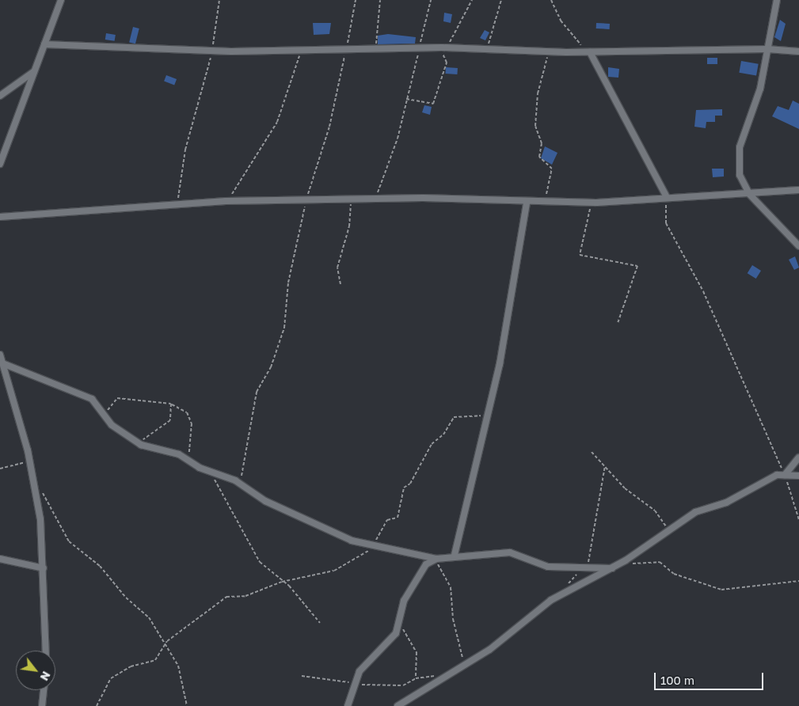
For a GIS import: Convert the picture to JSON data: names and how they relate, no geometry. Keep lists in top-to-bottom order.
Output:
{
  "scale_bar": "100 m",
  "north": "bottom right"
}
